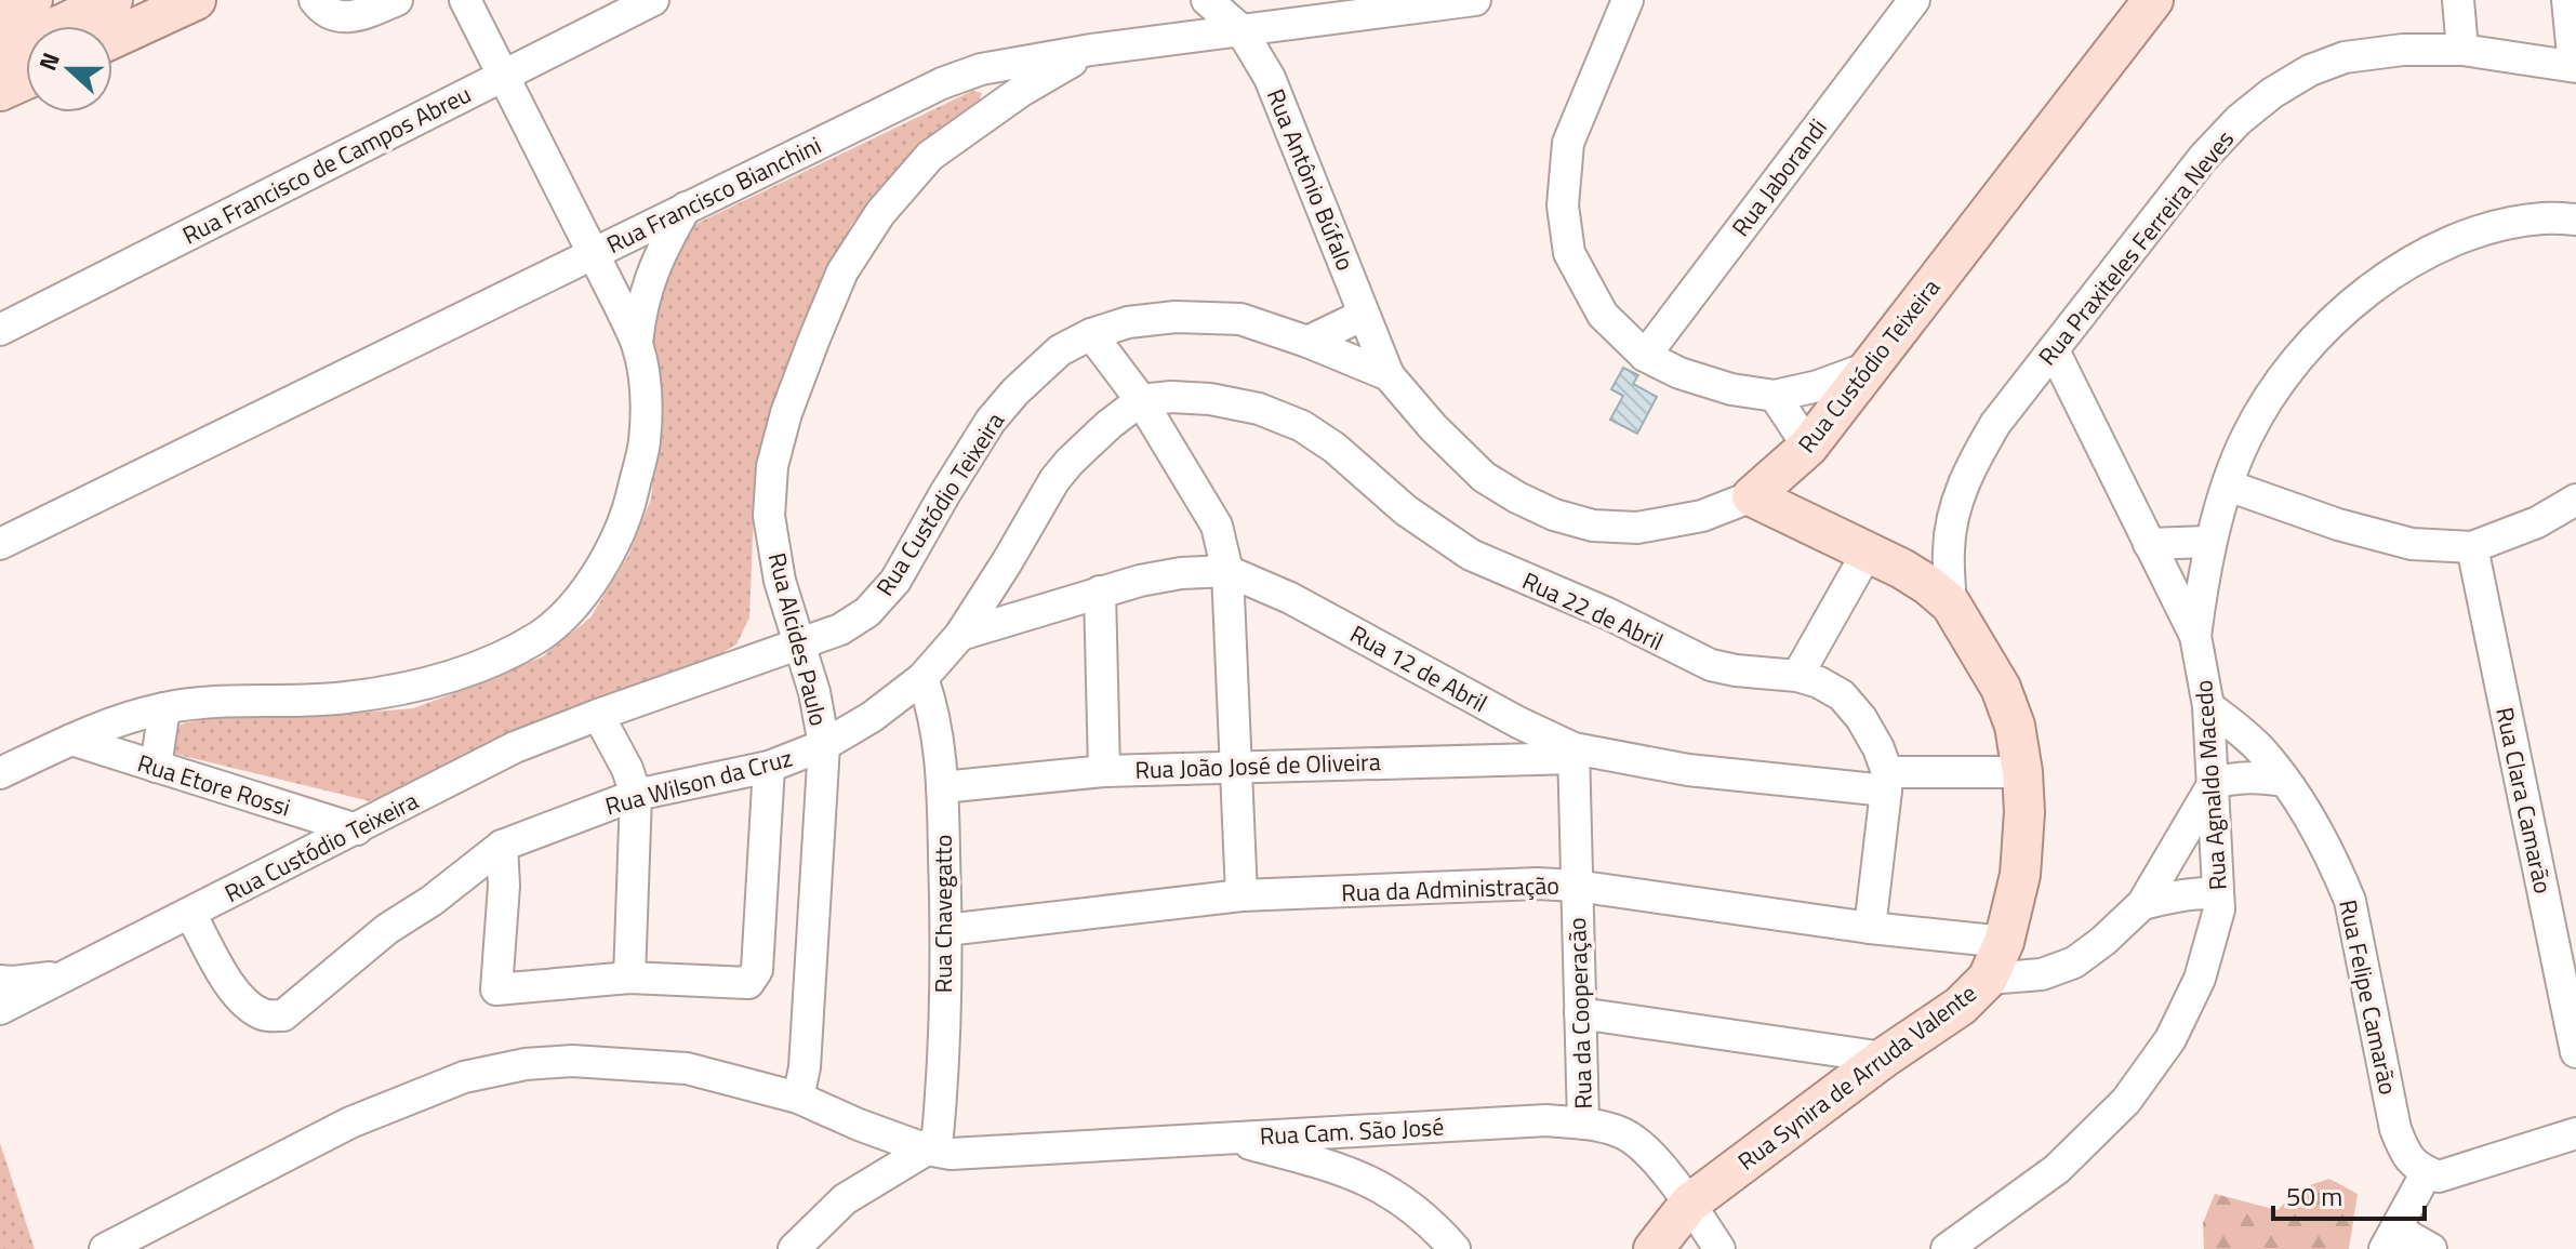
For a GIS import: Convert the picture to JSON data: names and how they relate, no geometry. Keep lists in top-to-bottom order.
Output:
{
  "streets": {
    "main road": ["Rua Custódio Teixeira", "Rua Synira de Arruda Valente"],
    "street": [
      "Rua Francisco de Campos Abreu",
      "Rua Jaborandi",
      "Rua Antônio Búfalo",
      "Rua Francisco Bianchini",
      "Rua Praxiteles Ferreira Neves",
      "Rua 22 de Abril",
      "Rua Alcides Paulo",
      "Rua 12 de Abril",
      "Rua João José de Oliveira",
      "Rua Wilson da Cruz",
      "Rua Etore Rossi",
      "Rua Agnaldo Macedo",
      "Rua Clara Camarão",
      "Rua da Administração",
      "Rua Chavegatto",
      "Rua Felipe Camarão",
      "Rua da Cooperação",
      "Rua Cam. São José"
    ]
  },
  "crossings": [
    ["Rua Antônio Búfalo", "Rua Francisco Bianchini"],
    ["Rua Antônio Búfalo", "Rua Custódio Teixeira"],
    ["Rua Francisco Bianchini", "Rua Alcides Paulo"],
    ["Rua Praxiteles Ferreira Neves", "Rua Agnaldo Macedo"],
    ["Rua Praxiteles Ferreira Neves", "Rua Synira de Arruda Valente"],
    ["Rua Custódio Teixeira", "Rua Alcides Paulo"],
    ["Rua Custódio Teixeira", "Rua Wilson da Cruz"],
    ["Rua Custódio Teixeira", "Rua Etore Rossi"],
    ["Rua Custódio Teixeira", "Rua Synira de Arruda Valente"],
    ["Rua 22 de Abril", "Rua 12 de Abril"],
    ["Rua 22 de Abril", "Rua Wilson da Cruz"],
    ["Rua Alcides Paulo", "Rua Wilson da Cruz"],
    ["Rua 12 de Abril", "Rua João José de Oliveira"],
    ["Rua 12 de Abril", "Rua Wilson da Cruz"],
    ["Rua 12 de Abril", "Rua da Cooperação"],
    ["Rua 12 de Abril", "Rua Synira de Arruda Valente"],
    ["Rua João José de Oliveira", "Rua Chavegatto"],
    ["Rua João José de Oliveira", "Rua da Cooperação"],
    ["Rua Wilson da Cruz", "Rua Chavegatto"],
    ["Rua Agnaldo Macedo", "Rua Felipe Camarão"],
    ["Rua da Administração", "Rua Chavegatto"],
    ["Rua da Administração", "Rua da Cooperação"],
    ["Rua da Administração", "Rua Synira de Arruda Valente"],
    ["Rua Chavegatto", "Rua Cam. São José"],
    ["Rua da Cooperação", "Rua Cam. São José"],
    ["Rua Synira de Arruda Valente", "Rua Cam. São José"]
  ],
  "scale_bar": "50 m",
  "north": "left"
}
